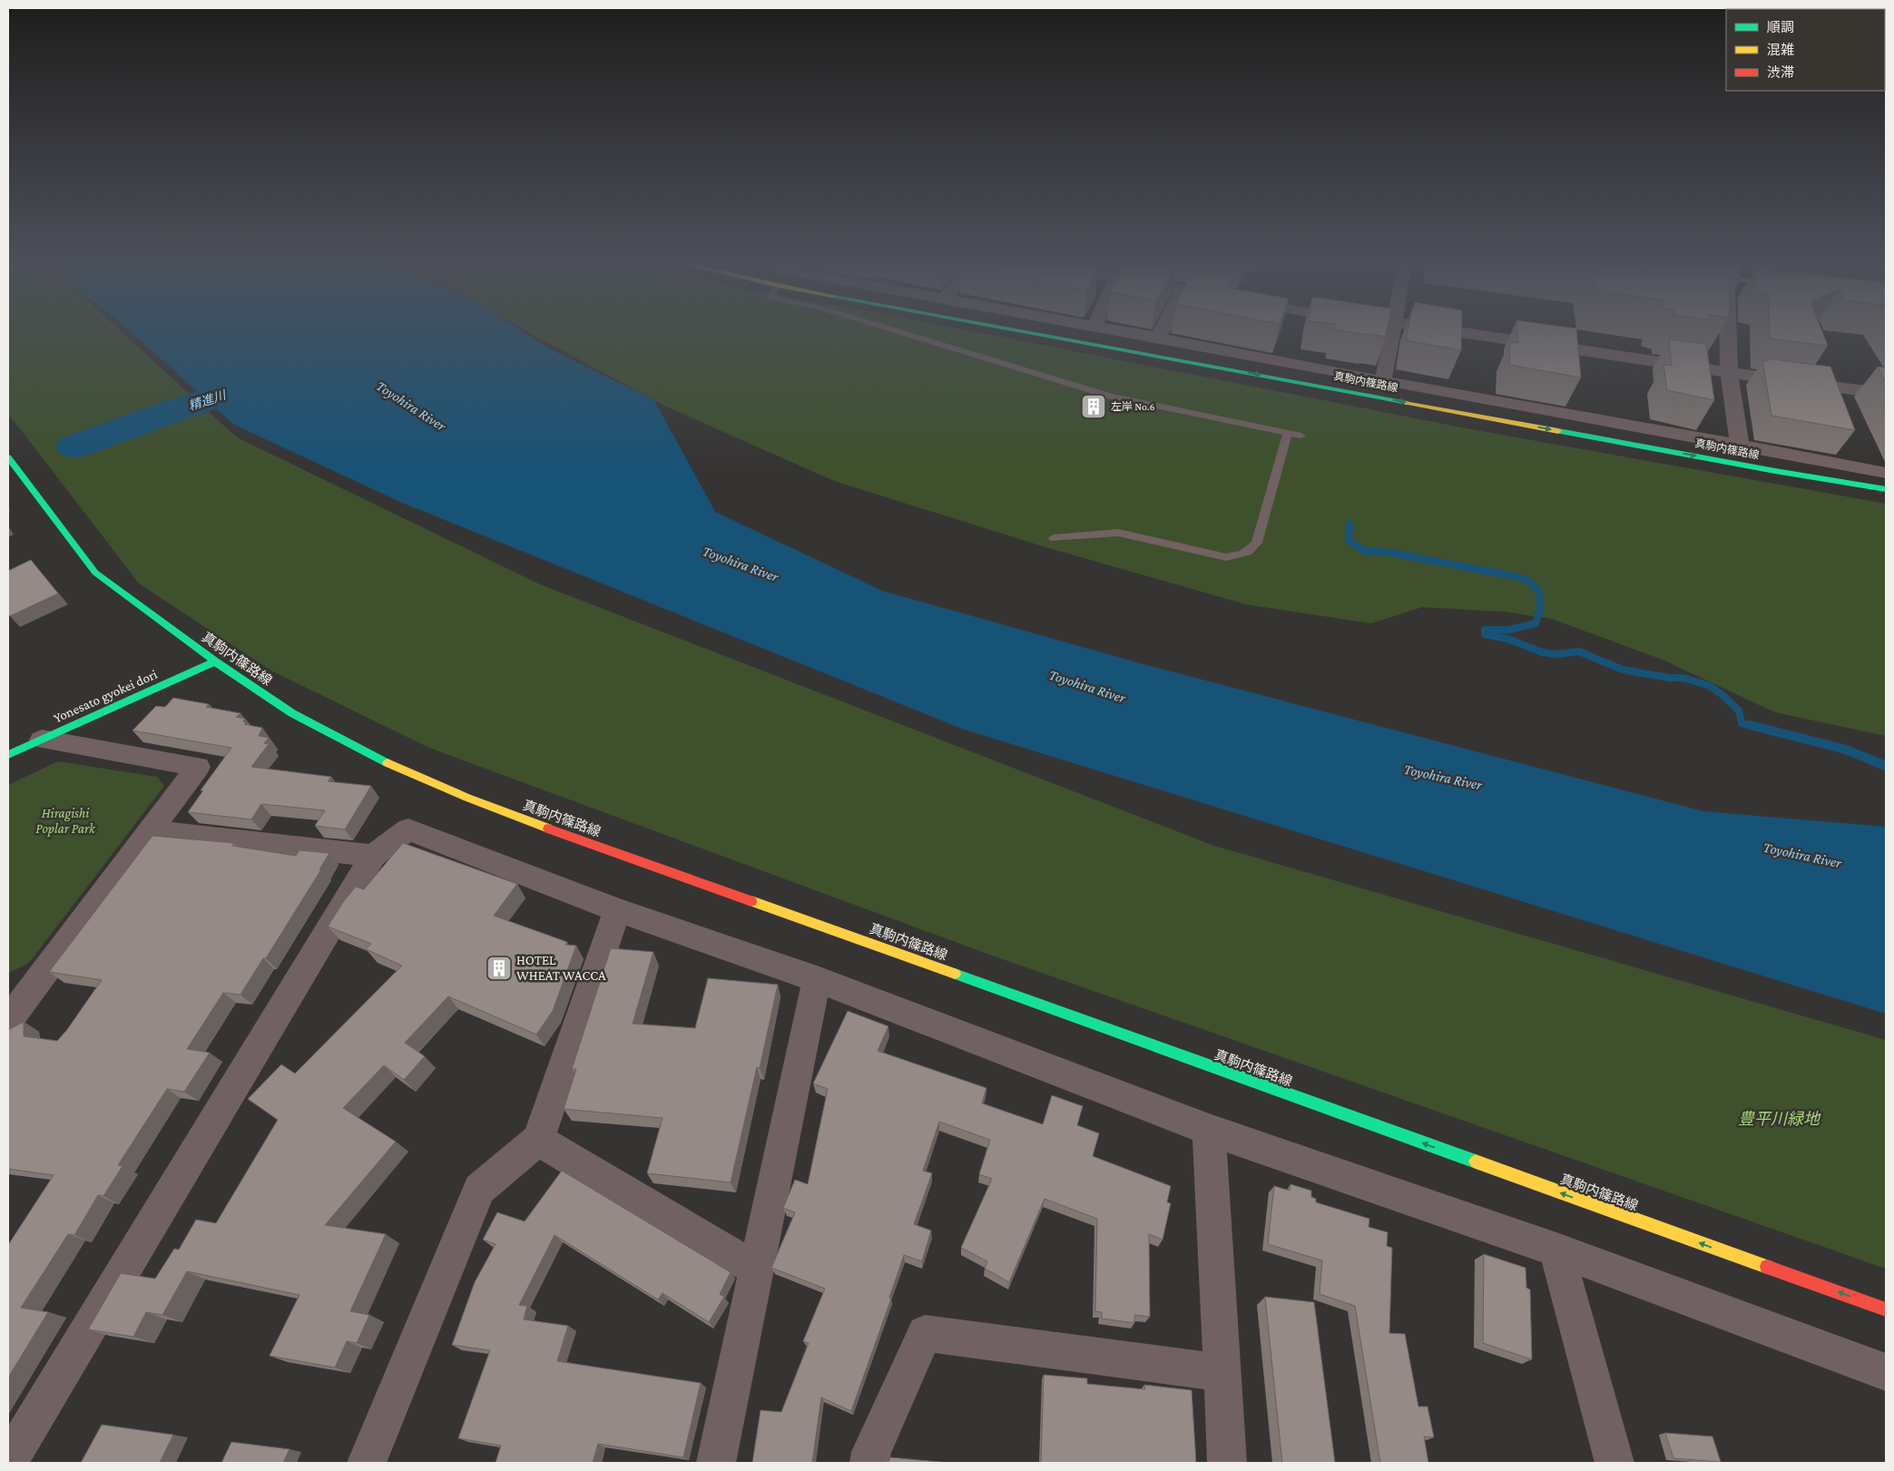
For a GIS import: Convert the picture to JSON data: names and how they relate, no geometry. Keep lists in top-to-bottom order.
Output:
{
  "streets": {
    "main road": ["真駒内篠路線", "Yonesato gyokei dori"]
  },
  "crossings": [
    ["真駒内篠路線", "Yonesato gyokei dori"]
  ],
  "water": ["精進川", "Toyohira River"],
  "parks": ["Hiragishi Poplar Park", "豊平川緑地"],
  "places": {
    "building": ["左岸 No.6", "HOTEL WHEAT WACCA"]
  },
  "legend": ["順調", "混雑", "渋滞"]
}
